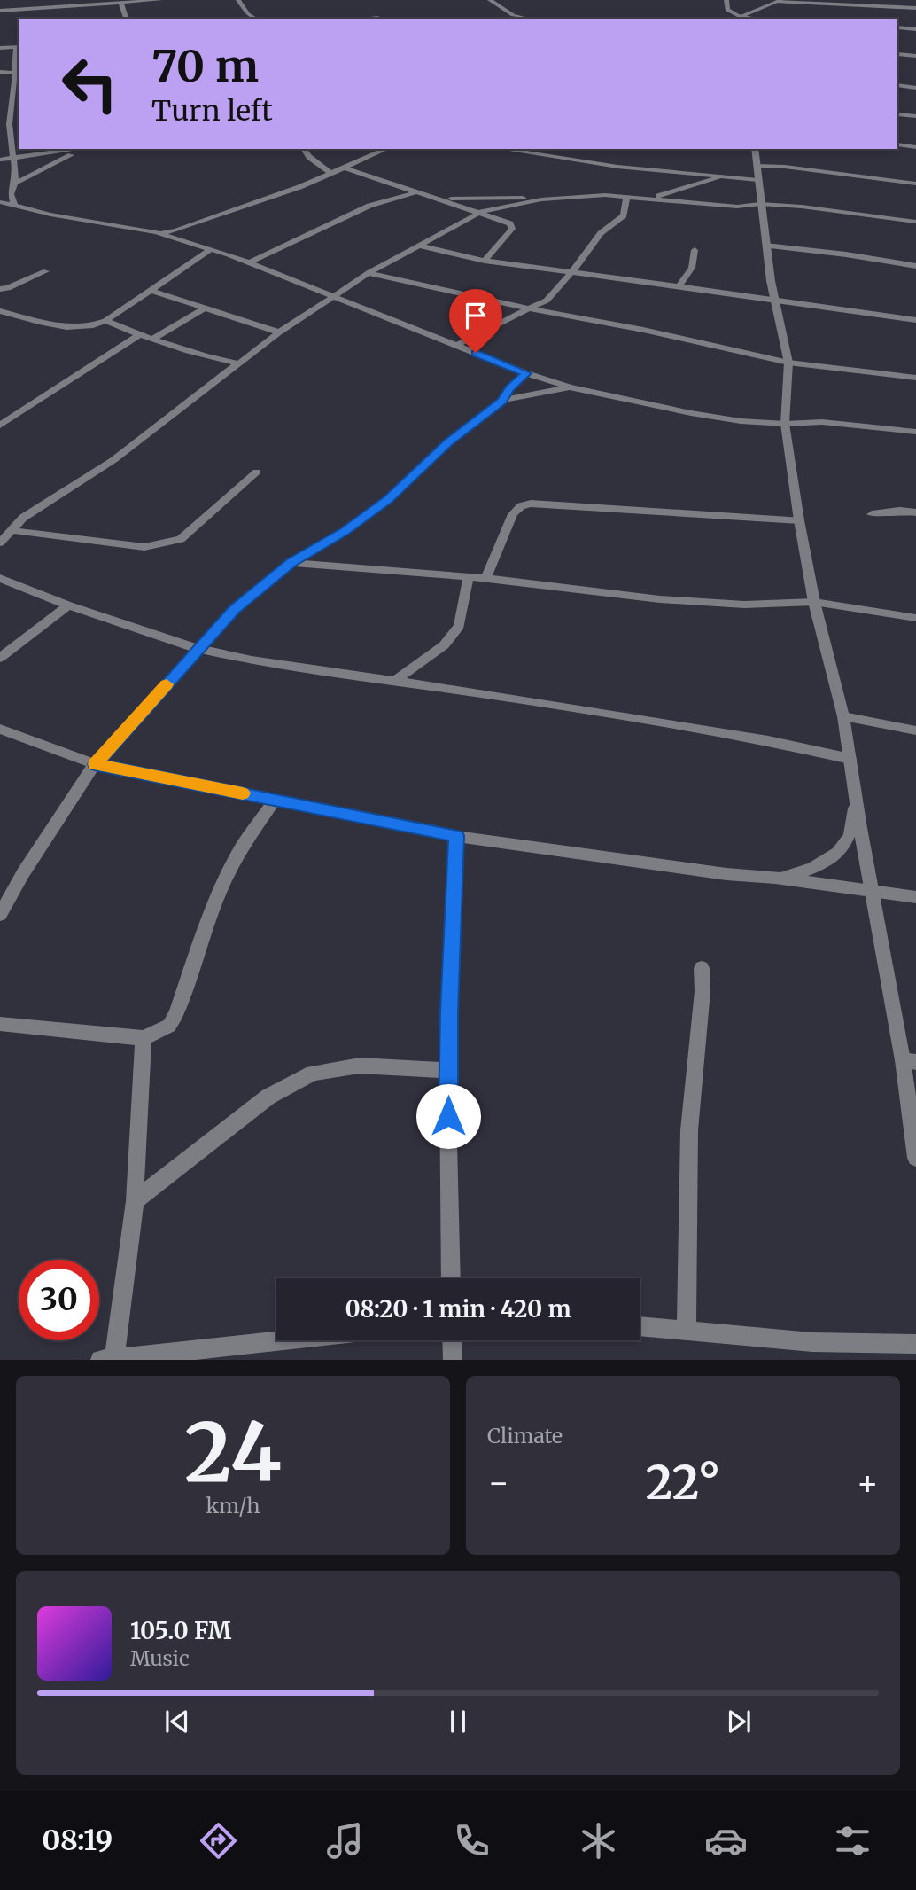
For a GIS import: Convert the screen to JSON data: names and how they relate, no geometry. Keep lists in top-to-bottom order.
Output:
{
  "page": {
    "turn": ["70 m", "Turn left"],
    "limit": "30",
    "trip": "08:20 · 1 min · 420 m",
    "tile": [
      ["24", "km/h"],
      "Climate"
    ],
    "heat": ["−", "22°", "+"],
    "song": ["105.0 FM", "Music"],
    "tabs": "08:19"
  }
}
